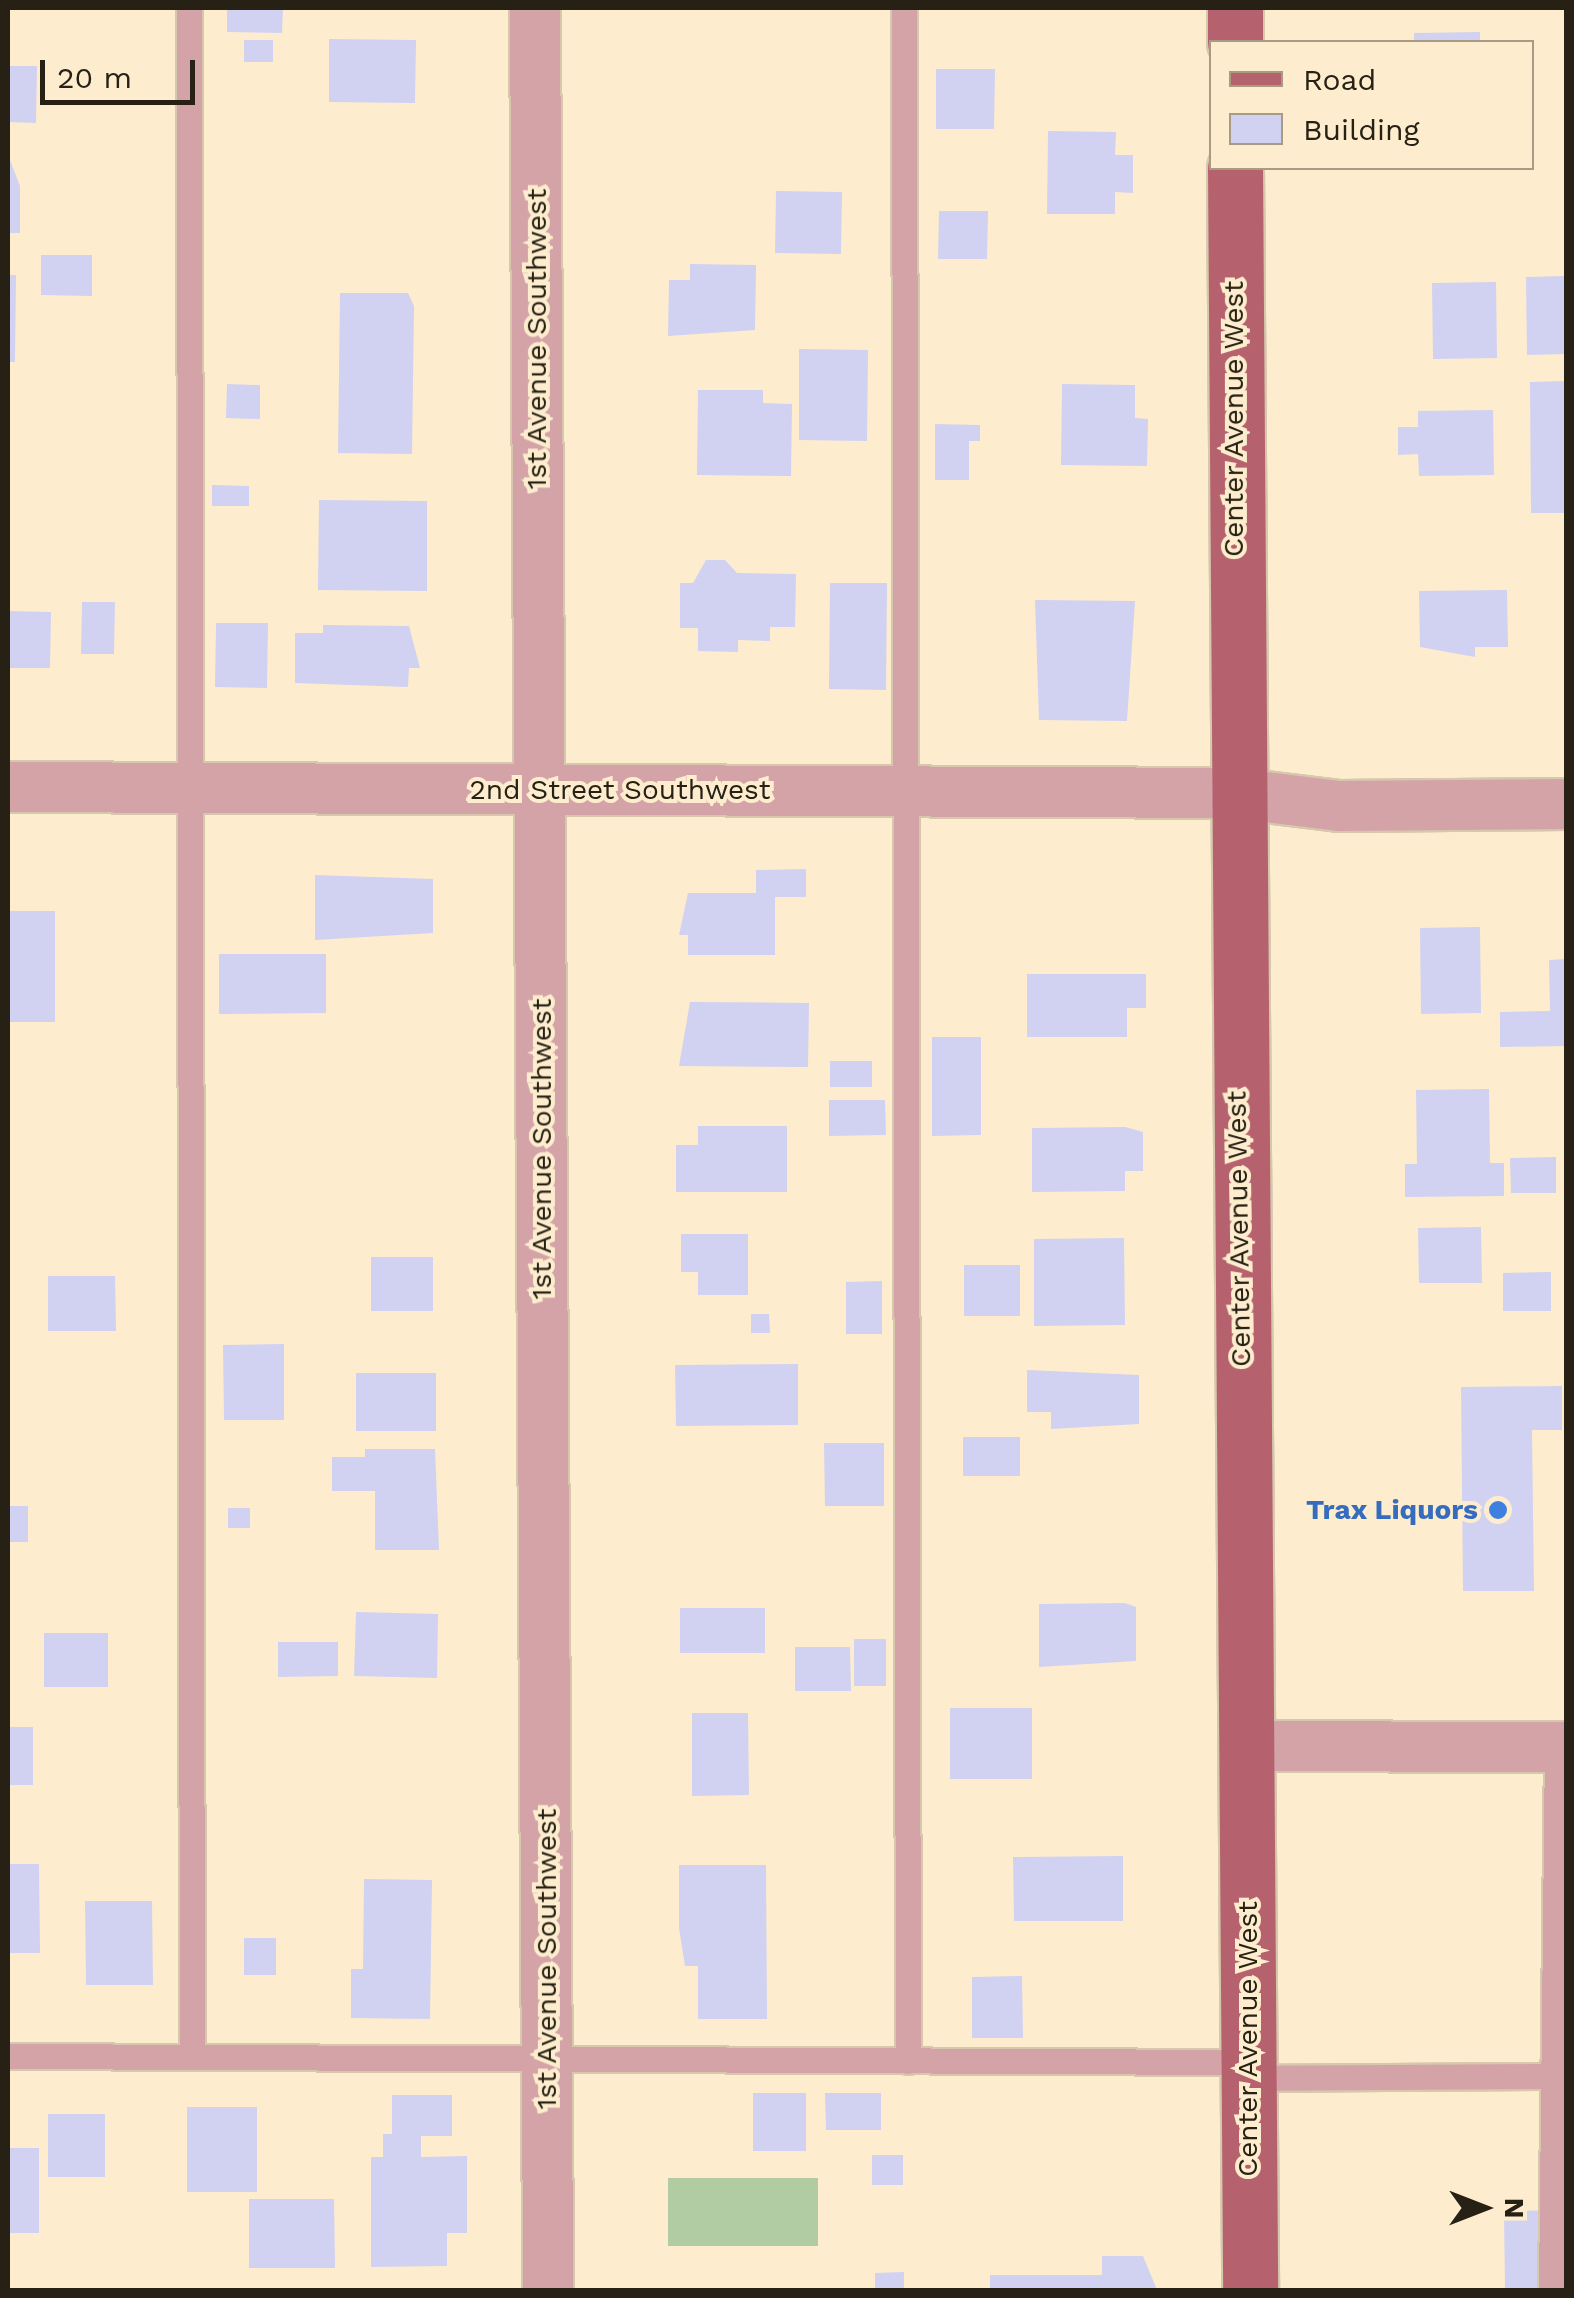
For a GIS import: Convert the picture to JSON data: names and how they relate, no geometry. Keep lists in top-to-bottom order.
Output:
{
  "streets": {
    "main road": ["Center Avenue West"],
    "street": ["1st Avenue Southwest", "2nd Street Southwest"]
  },
  "crossings": [
    ["1st Avenue Southwest", "2nd Street Southwest"],
    ["Center Avenue West", "2nd Street Southwest"]
  ],
  "places": ["Trax Liquors"],
  "legend": ["Road", "Building"],
  "scale_bar": "20 m",
  "north": "right"
}
